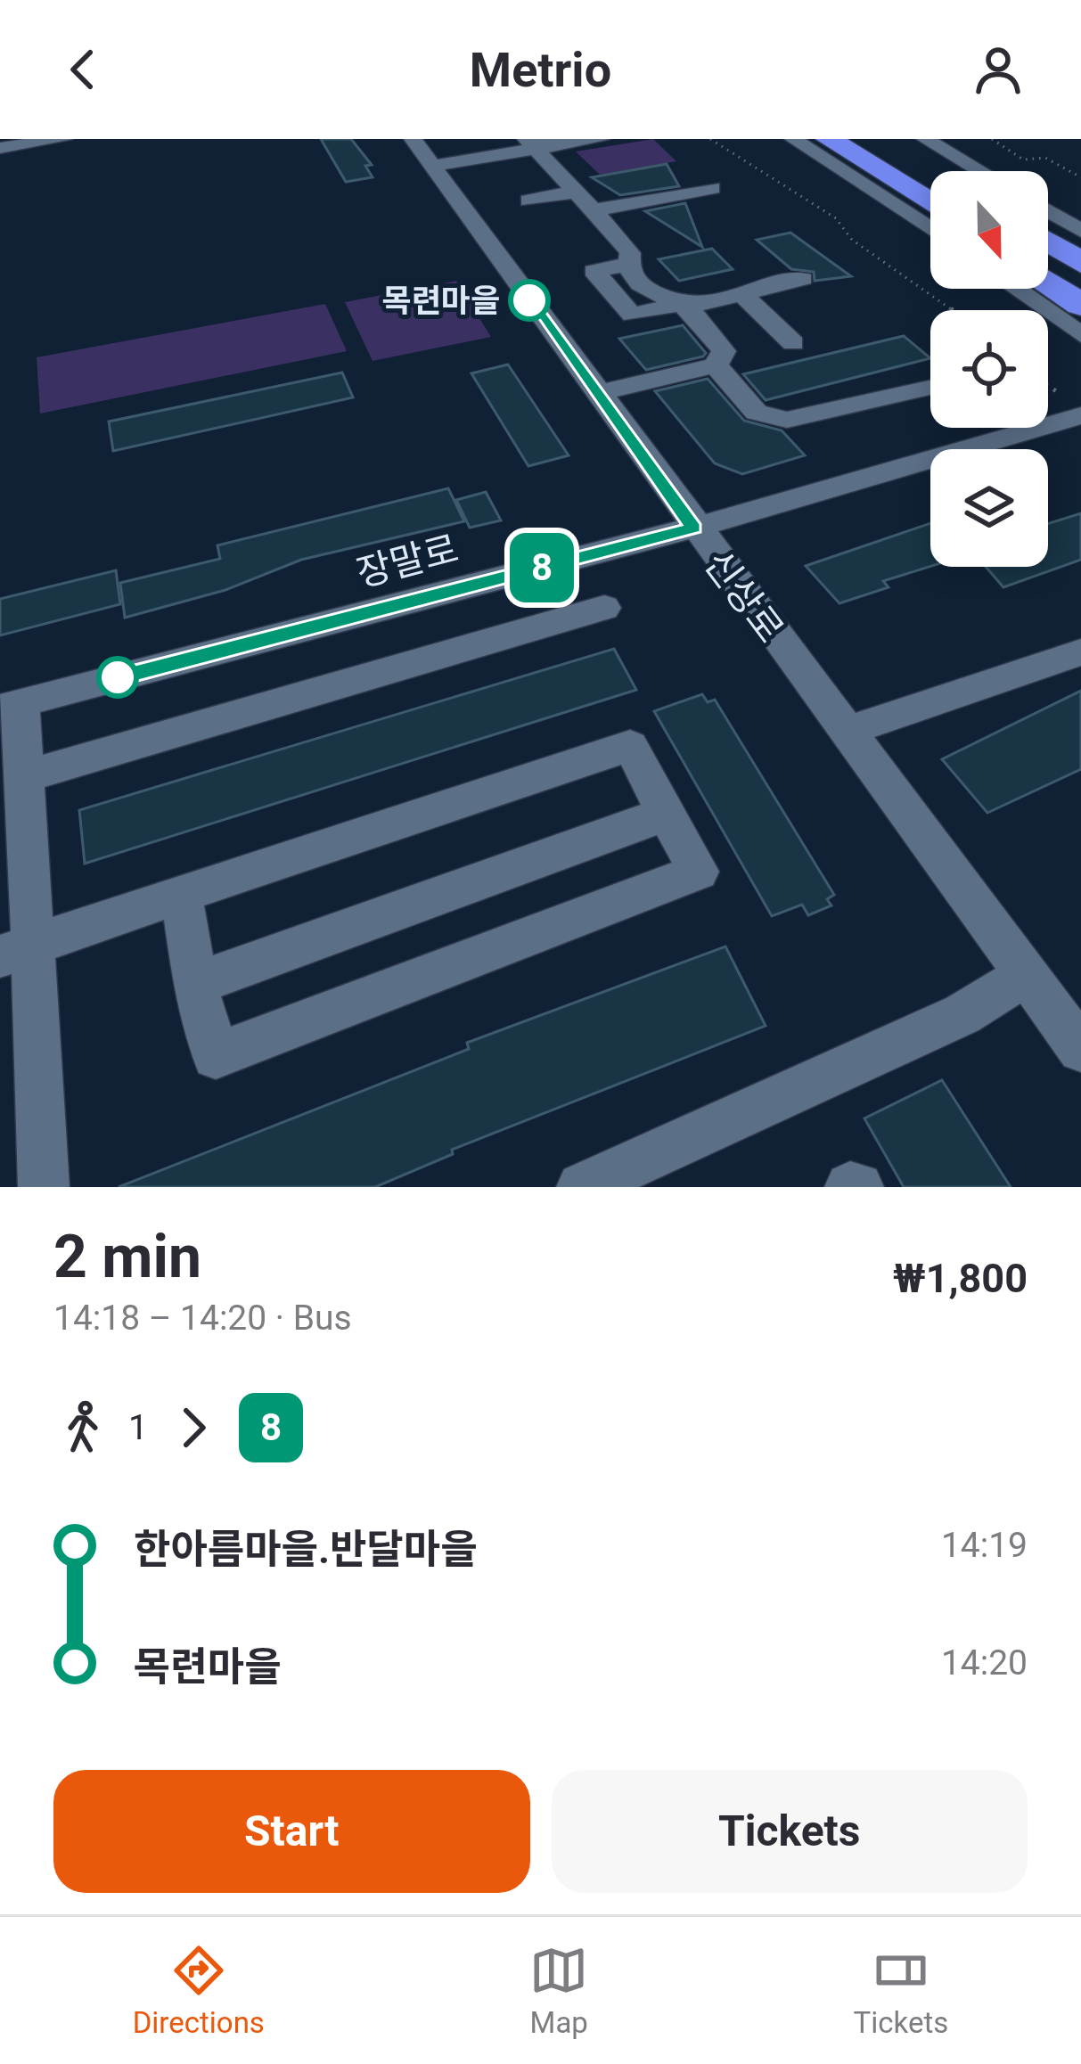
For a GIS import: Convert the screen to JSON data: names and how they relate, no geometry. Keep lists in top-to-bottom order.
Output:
{
  "streets": {
    "street": ["장말로", "신상로"]
  },
  "crossings": [
    ["장말로", "신상로"]
  ],
  "places": ["목련마을"],
  "lines": ["bus line 8"],
  "north": "bottom",
  "page": {
    "header": "Metrio",
    "on_map": "8",
    "heading": ["2 min", "14:18 – 14:20 · Bus", "₩1,800"],
    "legs": ["1", "8"],
    "list": [
      {
        "name": "한아름마을.반달마을",
        "value": "14:19"
      },
      {
        "name": "목련마을",
        "value": "14:20"
      }
    ],
    "buttons": ["Start", "Tickets"],
    "tabs": ["Directions", "Map", "Tickets"]
  }
}
